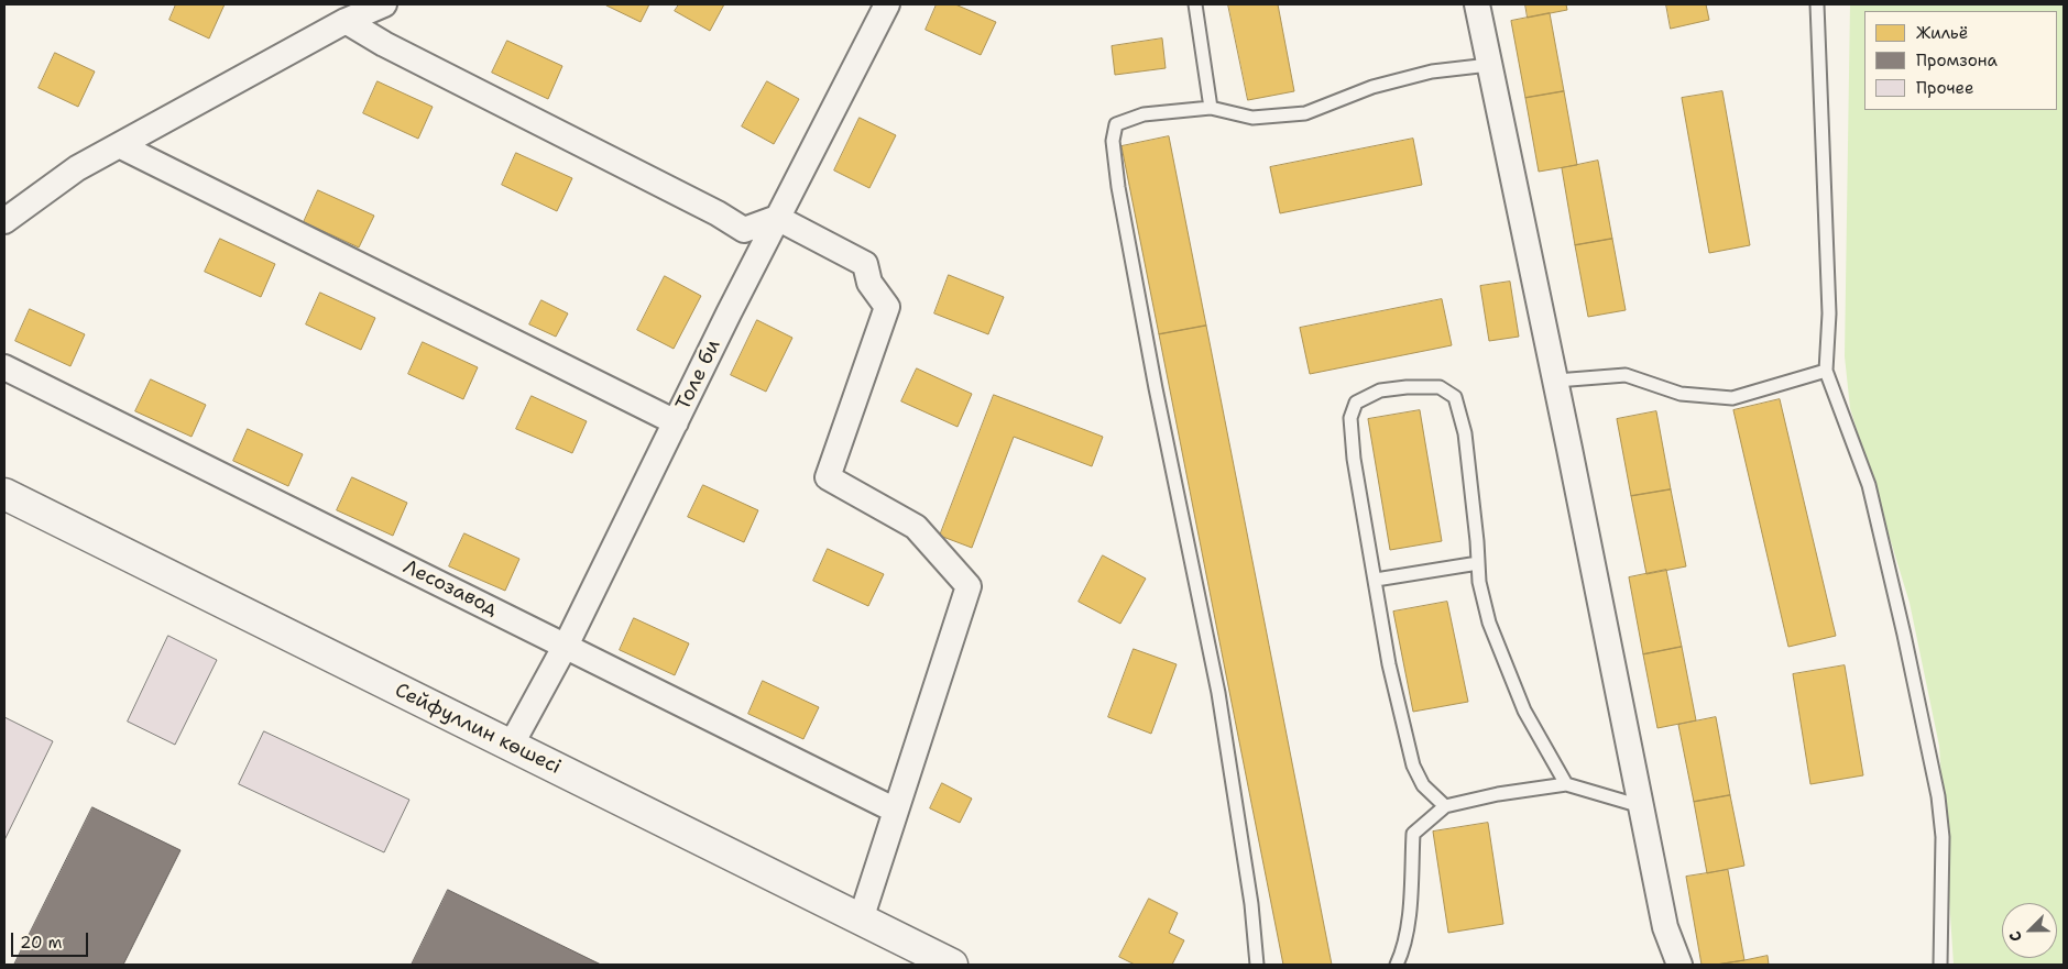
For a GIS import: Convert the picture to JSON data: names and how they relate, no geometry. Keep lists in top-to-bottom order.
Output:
{
  "streets": {
    "main road": ["Сейфуллин көшесі"],
    "street": ["Толе би", "Лесозавод"]
  },
  "crossings": [
    ["Толе би", "Лесозавод"],
    ["Толе би", "Сейфуллин көшесі"]
  ],
  "legend": ["Жильё", "Промзона", "Прочее"],
  "scale_bar": "20 m",
  "north": "bottom left"
}
